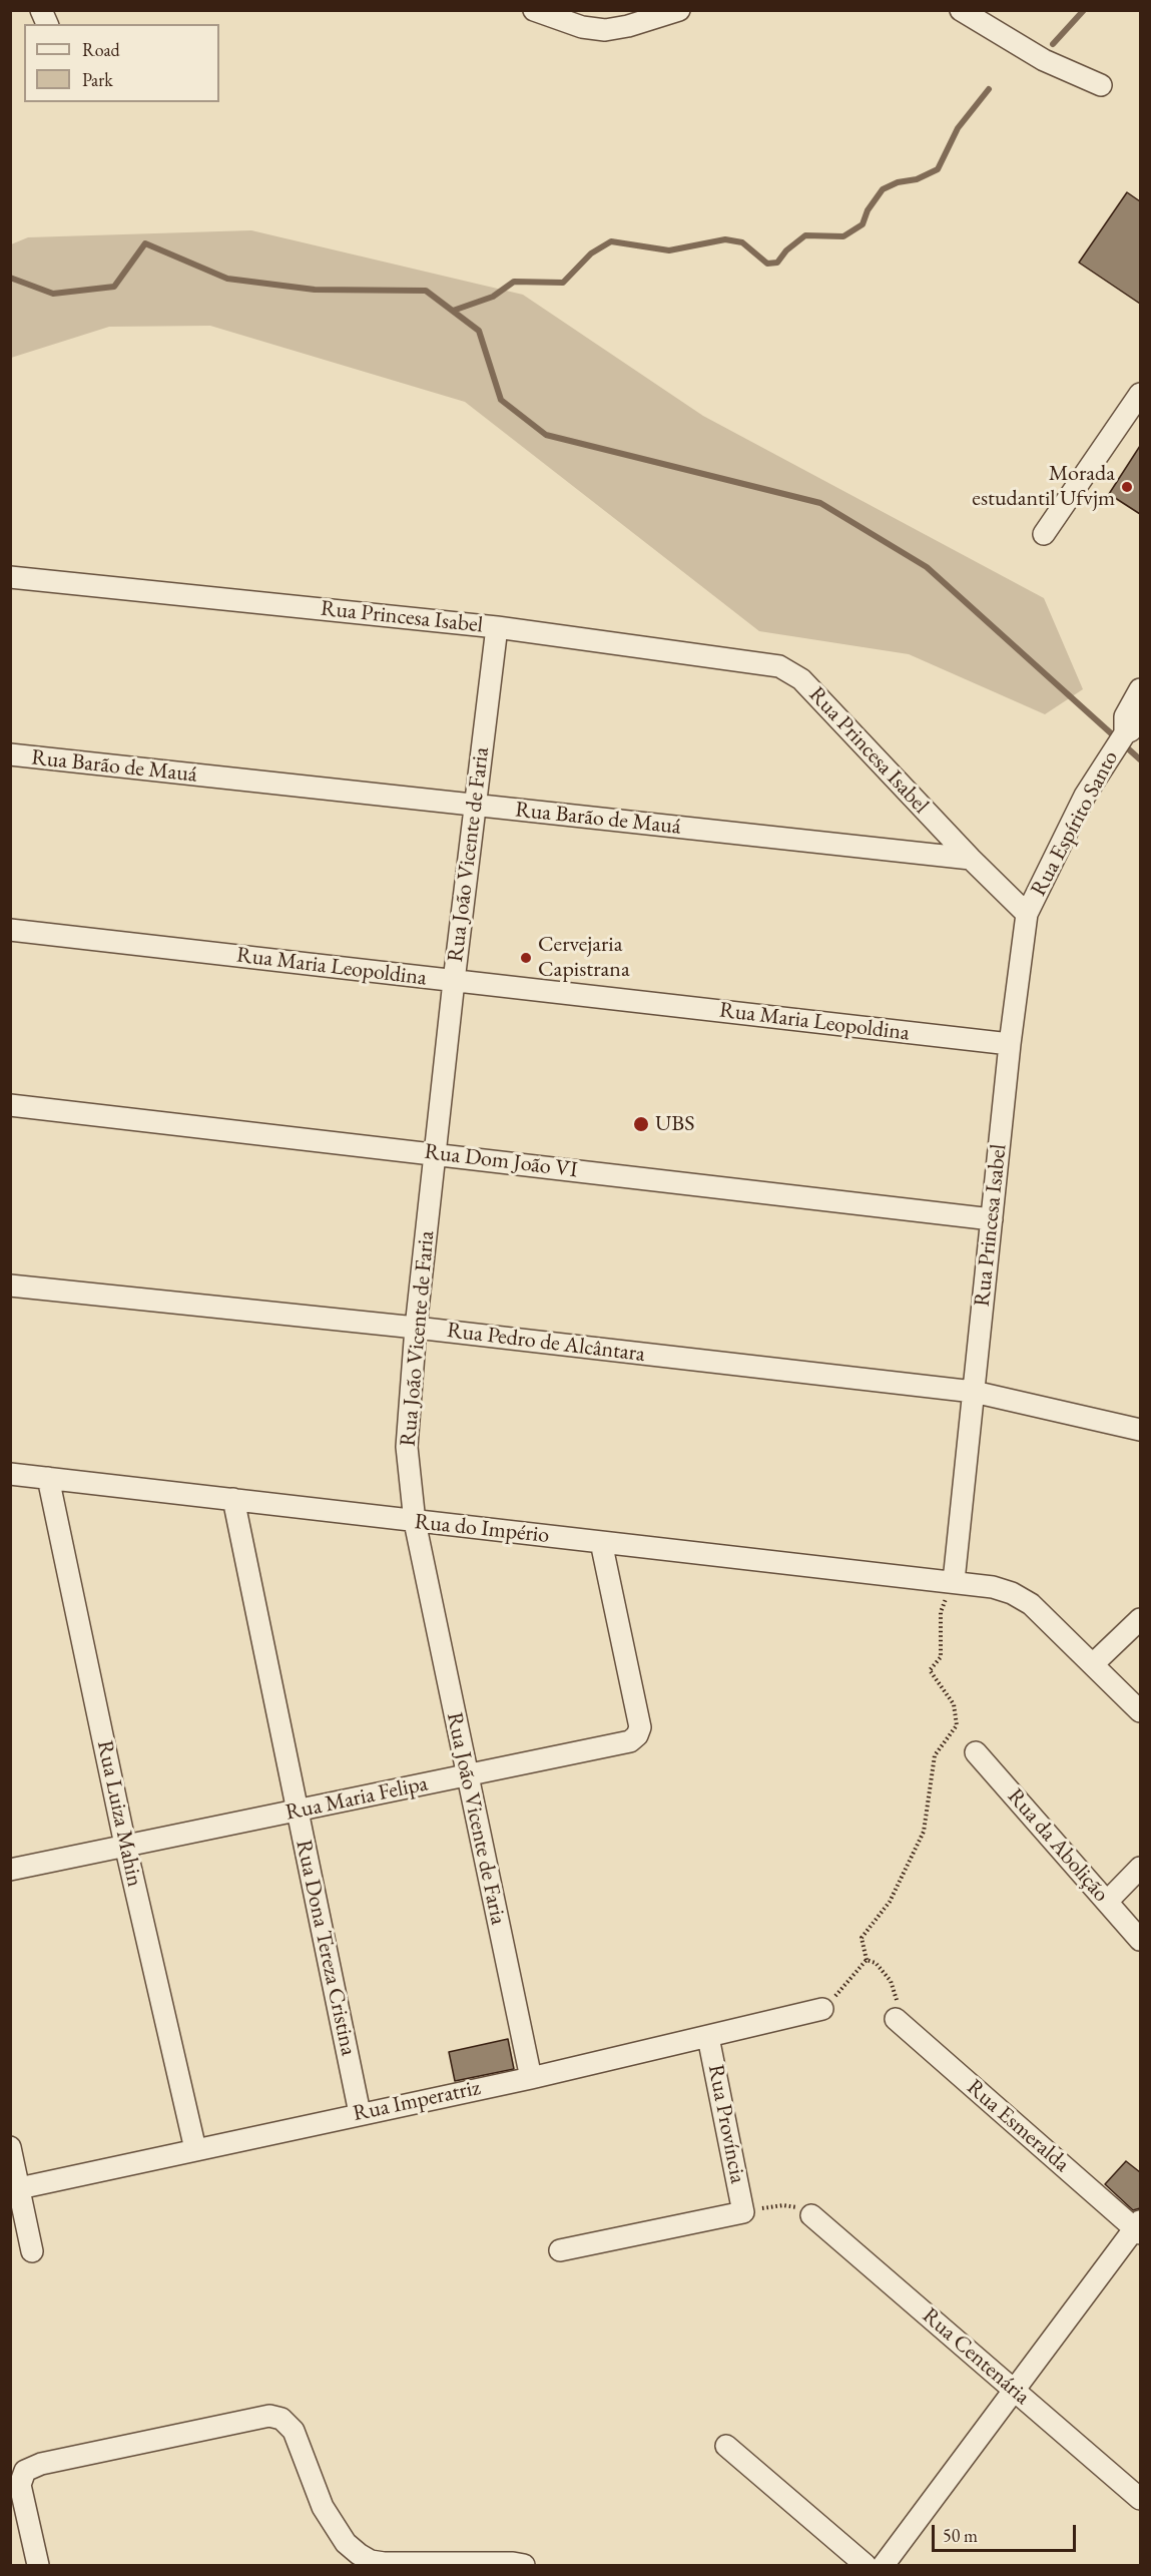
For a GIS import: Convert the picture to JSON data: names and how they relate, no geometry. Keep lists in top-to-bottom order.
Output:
{
  "streets": {
    "street": [
      "Rua Princesa Isabel",
      "Rua Barão de Mauá",
      "Rua Espírito Santo",
      "Rua João Vicente de Faria",
      "Rua Maria Leopoldina",
      "Rua Dom João VI",
      "Rua Pedro de Alcântara",
      "Rua do Império",
      "Rua Maria Felipa",
      "Rua Luiza Mahin",
      "Rua da Abolição",
      "Rua Dona Tereza Cristina",
      "Rua Imperatriz",
      "Rua Província",
      "Rua Esmeralda",
      "Rua Centenária"
    ]
  },
  "crossings": [
    ["Rua Princesa Isabel", "Rua Barão de Mauá"],
    ["Rua Princesa Isabel", "Rua Espírito Santo"],
    ["Rua Princesa Isabel", "Rua João Vicente de Faria"],
    ["Rua Princesa Isabel", "Rua Maria Leopoldina"],
    ["Rua Princesa Isabel", "Rua Dom João VI"],
    ["Rua Princesa Isabel", "Rua Pedro de Alcântara"],
    ["Rua Princesa Isabel", "Rua do Império"],
    ["Rua Barão de Mauá", "Rua João Vicente de Faria"],
    ["Rua João Vicente de Faria", "Rua Maria Leopoldina"],
    ["Rua João Vicente de Faria", "Rua Dom João VI"],
    ["Rua João Vicente de Faria", "Rua Pedro de Alcântara"],
    ["Rua João Vicente de Faria", "Rua do Império"],
    ["Rua João Vicente de Faria", "Rua Maria Felipa"],
    ["Rua João Vicente de Faria", "Rua Imperatriz"],
    ["Rua do Império", "Rua Maria Felipa"],
    ["Rua do Império", "Rua Luiza Mahin"],
    ["Rua do Império", "Rua Dona Tereza Cristina"],
    ["Rua Maria Felipa", "Rua Luiza Mahin"],
    ["Rua Maria Felipa", "Rua Dona Tereza Cristina"],
    ["Rua Luiza Mahin", "Rua Imperatriz"],
    ["Rua Dona Tereza Cristina", "Rua Imperatriz"],
    ["Rua Imperatriz", "Rua Província"]
  ],
  "places": ["Morada estudantil Ufvjm", "Cervejaria Capistrana", "UBS"],
  "legend": ["Road", "Park"],
  "scale_bar": "50 m"
}
